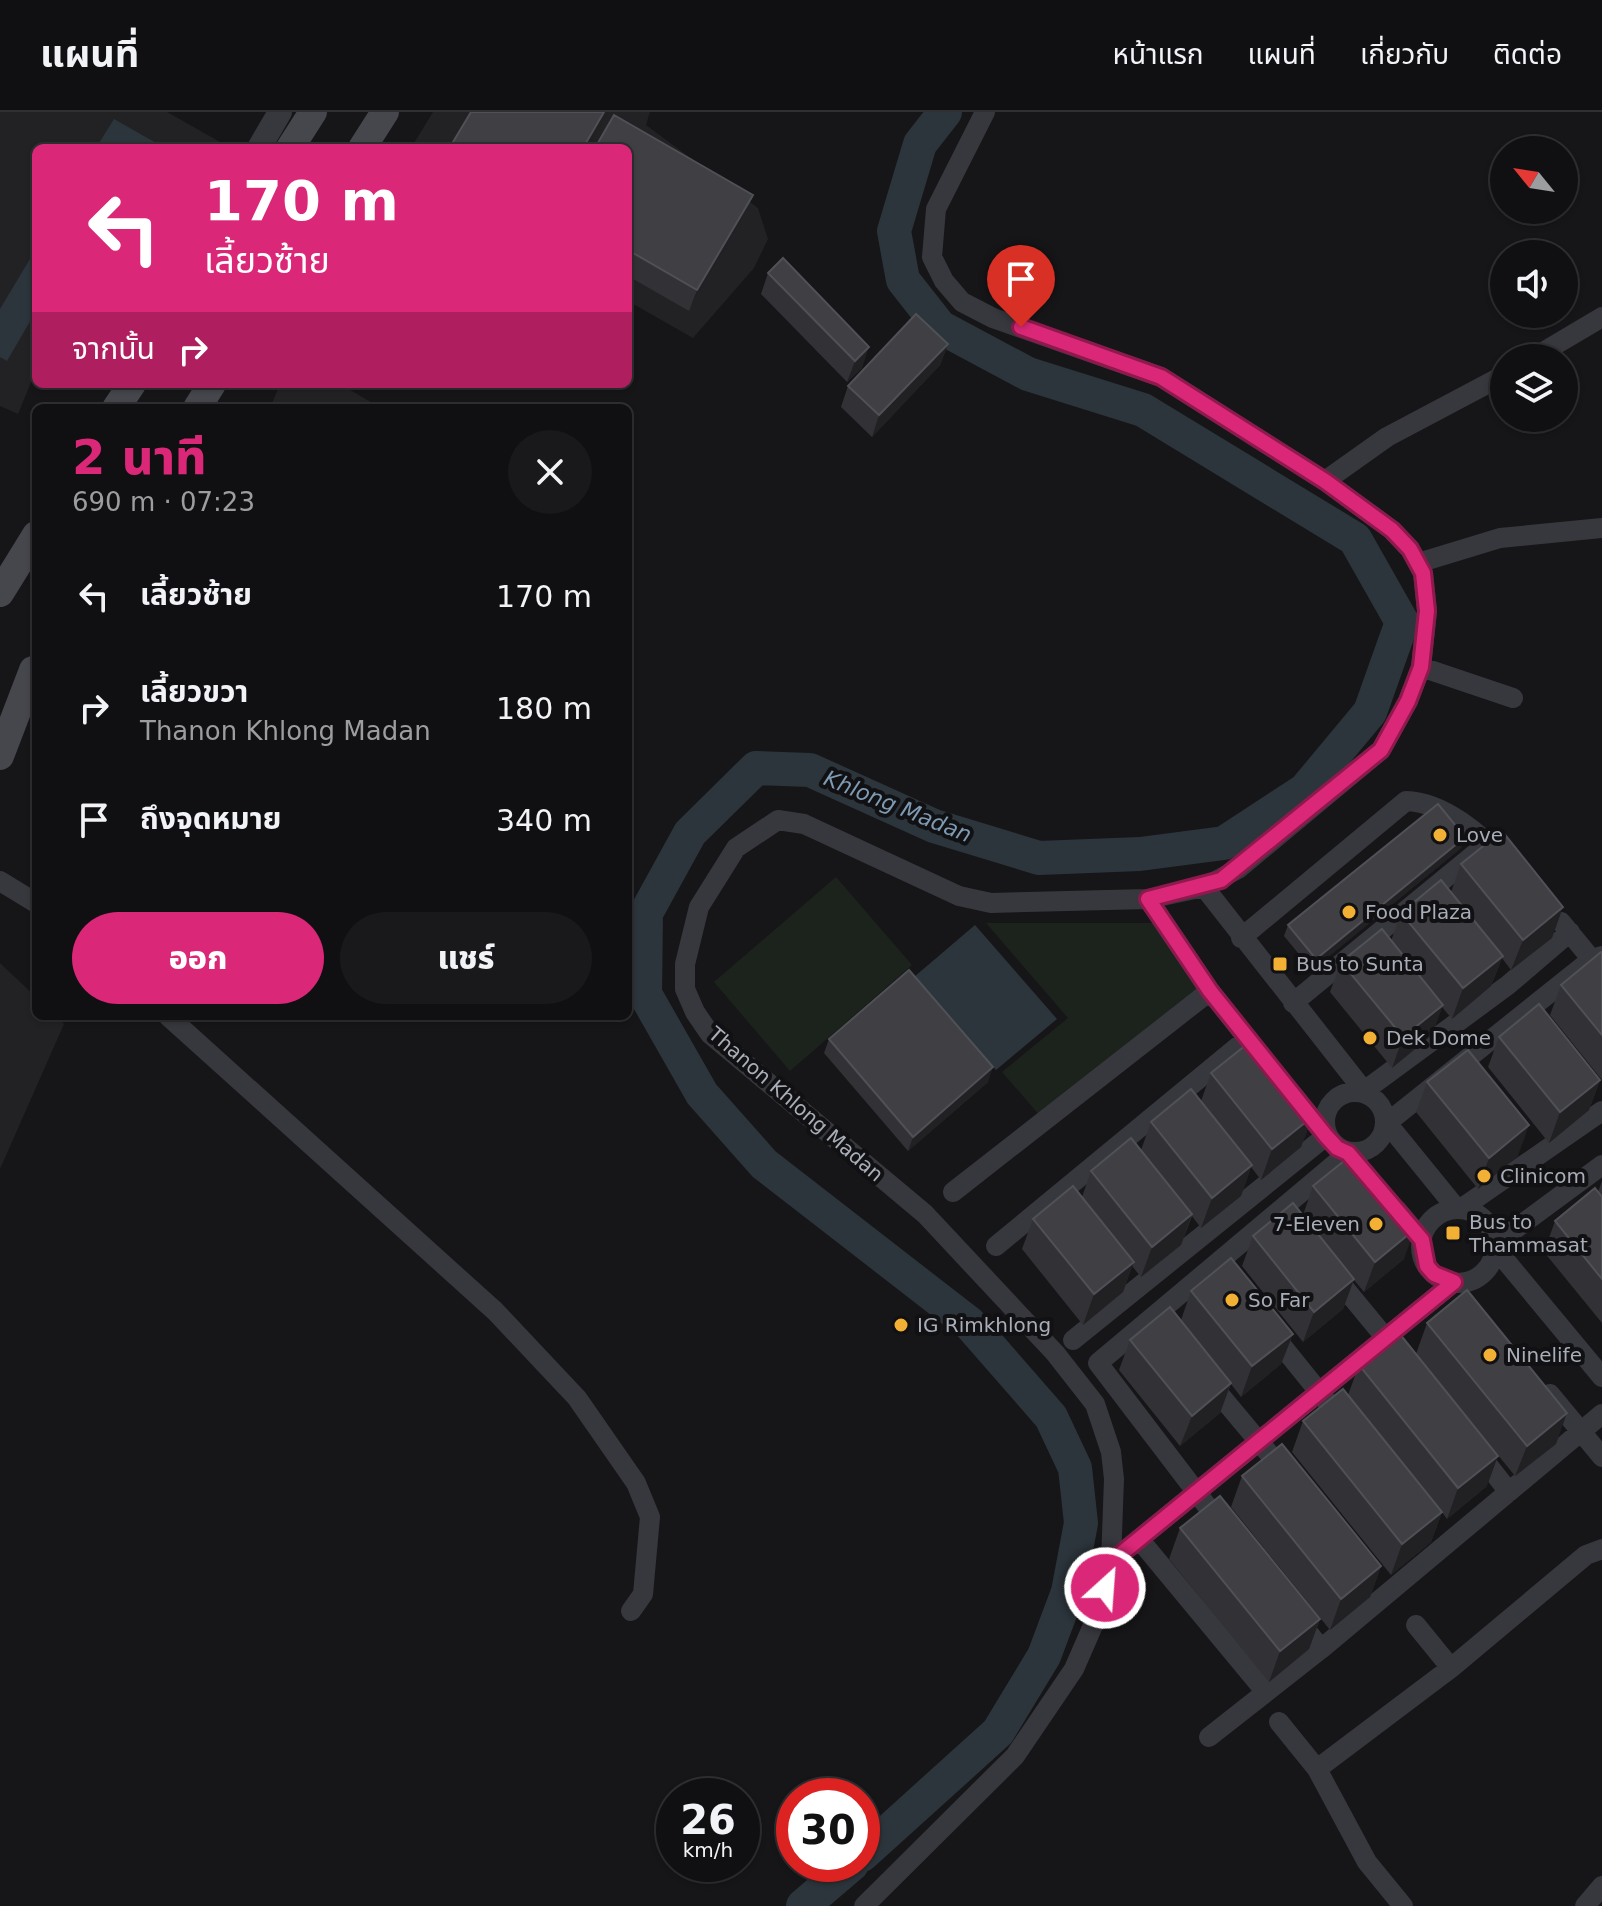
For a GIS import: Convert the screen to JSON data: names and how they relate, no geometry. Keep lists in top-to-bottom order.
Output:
{
  "streets": {
    "street": ["Thanon Khlong Madan"]
  },
  "water": ["Khlong Madan"],
  "places": {
    "other": [
      "Love",
      "Food Plaza",
      "Dek Dome",
      "Clinicom",
      "7-Eleven",
      "So Far",
      "IG Rimkhlong",
      "Ninelife"
    ],
    "transit": ["Bus to Sunta", "Bus to Thammasat"]
  },
  "north": "top left",
  "page": {
    "header": "แผนที่",
    "nav": [
      "หน้าแรก",
      "แผนที่",
      "เกี่ยวกับ",
      "ติดต่อ"
    ],
    "turn": ["170 m", "เลี้ยวซ้าย"],
    "then": "จากนั้น",
    "heading": ["2 นาที", "690 m · 07:23"],
    "list": [
      {
        "name": "เลี้ยวซ้าย",
        "value": "170 m"
      },
      {
        "name": "เลี้ยวขวา",
        "note": "Thanon Khlong Madan",
        "value": "180 m"
      },
      {
        "name": "ถึงจุดหมาย",
        "value": "340 m"
      }
    ],
    "buttons": ["ออก", "แชร์"],
    "speed": "26 km/h",
    "limit": "30"
  }
}
